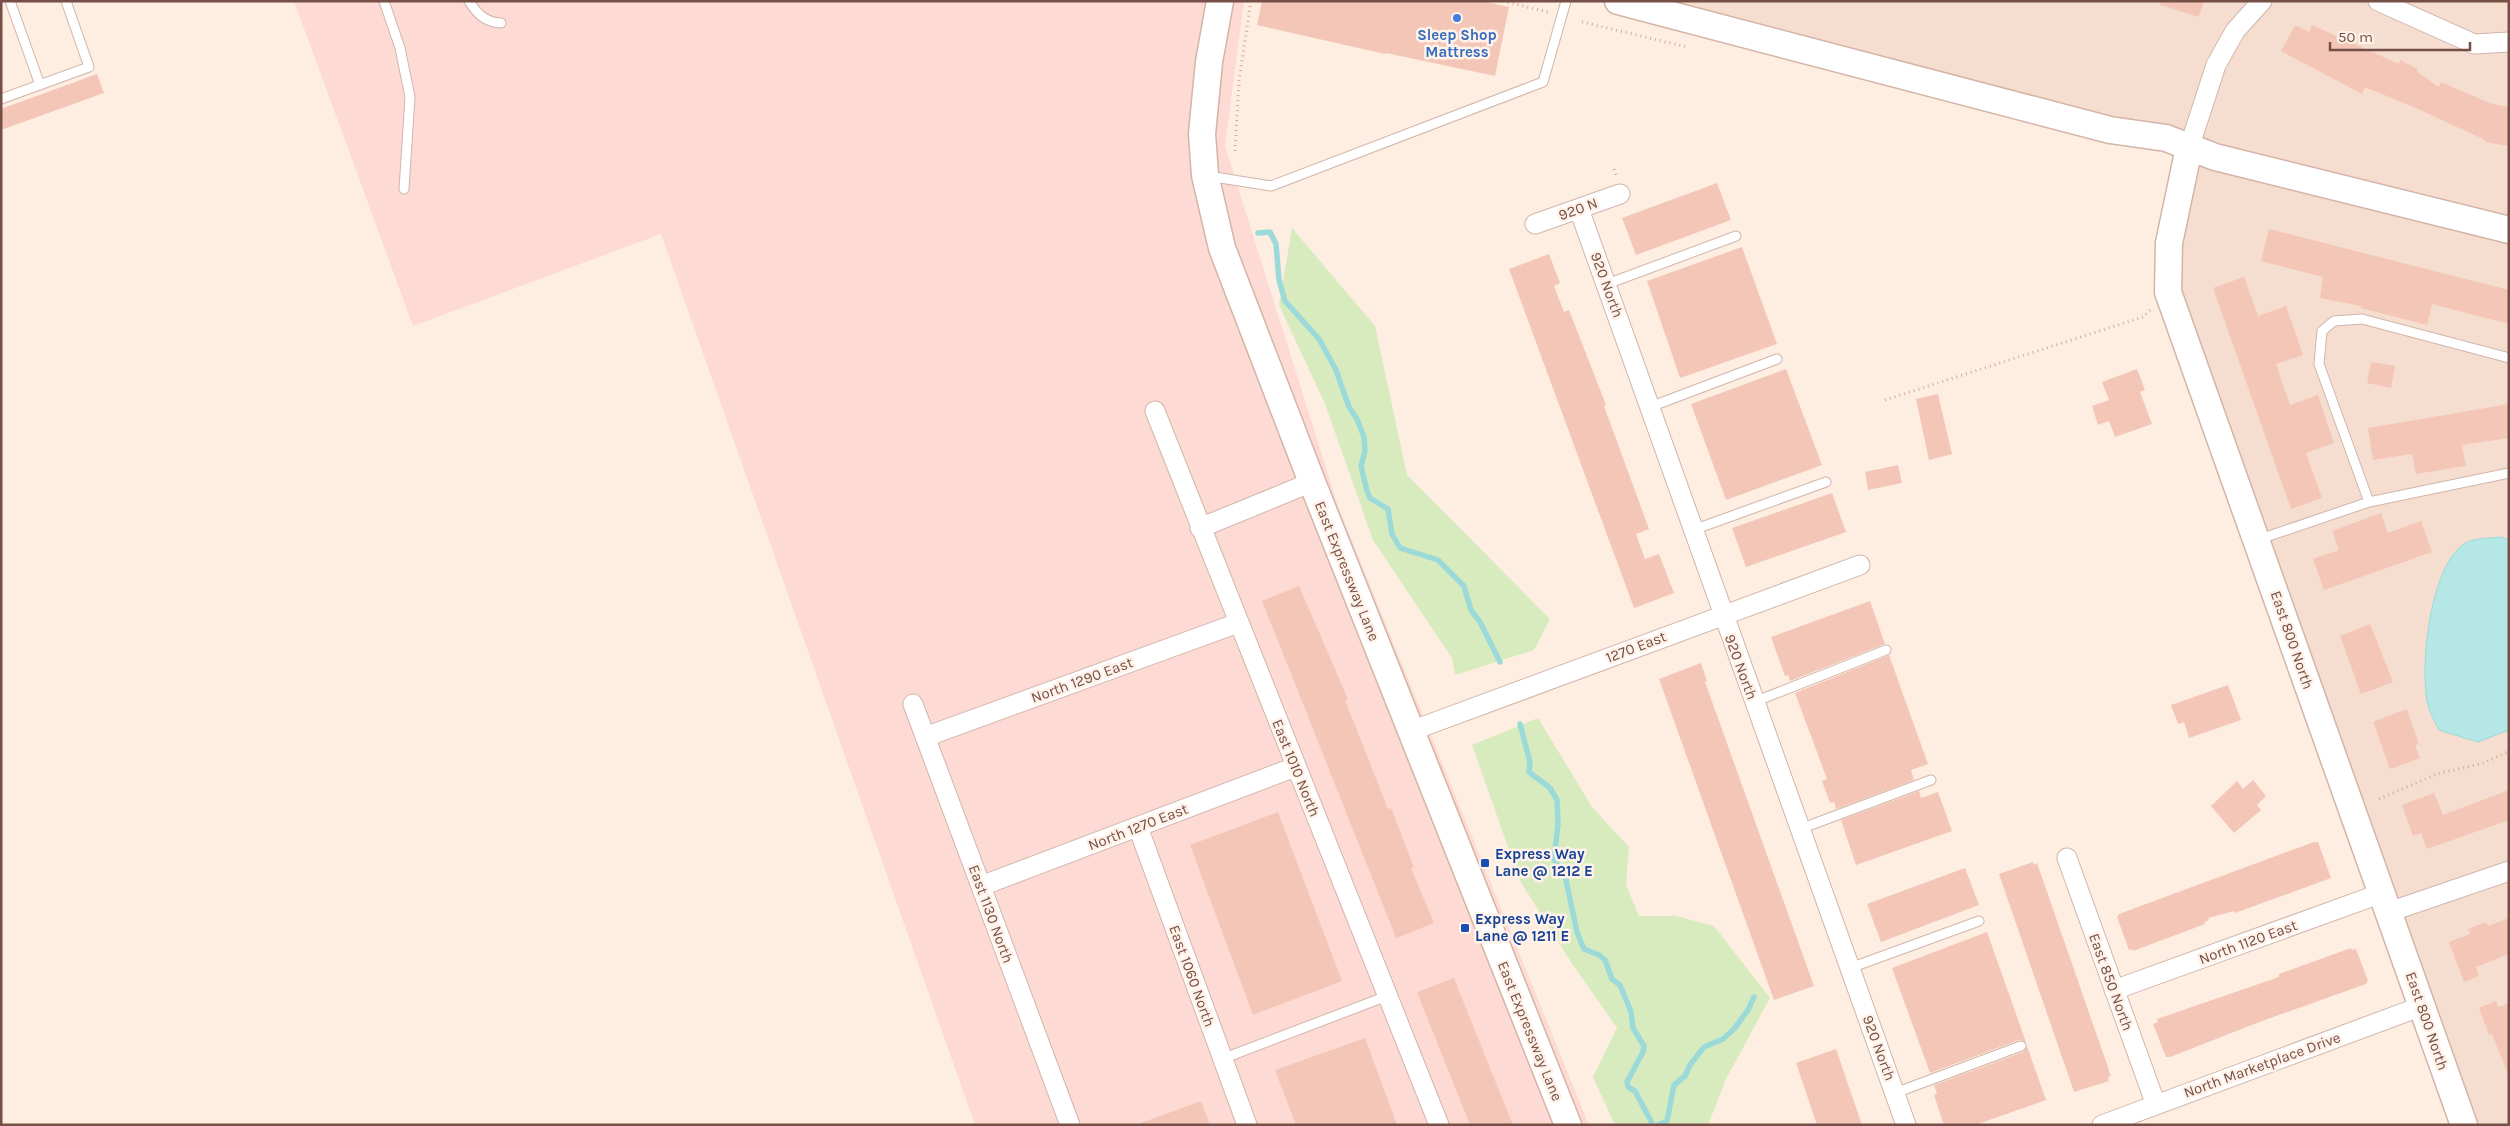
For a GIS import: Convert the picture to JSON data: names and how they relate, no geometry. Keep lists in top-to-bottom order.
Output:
{
  "streets": {
    "street": [
      "920 N",
      "920 North",
      "East Expressway Lane",
      "East 800 North",
      "1270 East",
      "North 1290 East",
      "East 1010 North",
      "North 1270 East",
      "East 1130 North",
      "North 1120 East",
      "East 1060 North",
      "East 850 North",
      "North Marketplace Drive"
    ]
  },
  "crossings": [
    ["920 N", "920 North"],
    ["920 North", "1270 East"],
    ["East Expressway Lane", "1270 East"],
    ["East 800 North", "North 1120 East"],
    ["East 800 North", "North Marketplace Drive"],
    ["North 1290 East", "East 1010 North"],
    ["North 1290 East", "East 1130 North"],
    ["East 1010 North", "North 1270 East"],
    ["North 1270 East", "East 1130 North"],
    ["North 1270 East", "East 1060 North"],
    ["North 1120 East", "East 850 North"],
    ["East 850 North", "North Marketplace Drive"]
  ],
  "places": {
    "other": ["Sleep Shop Mattress"],
    "transit": ["Express Way Lane @ 1212 E", "Express Way Lane @ 1211 E"]
  },
  "scale_bar": "50 m"
}
